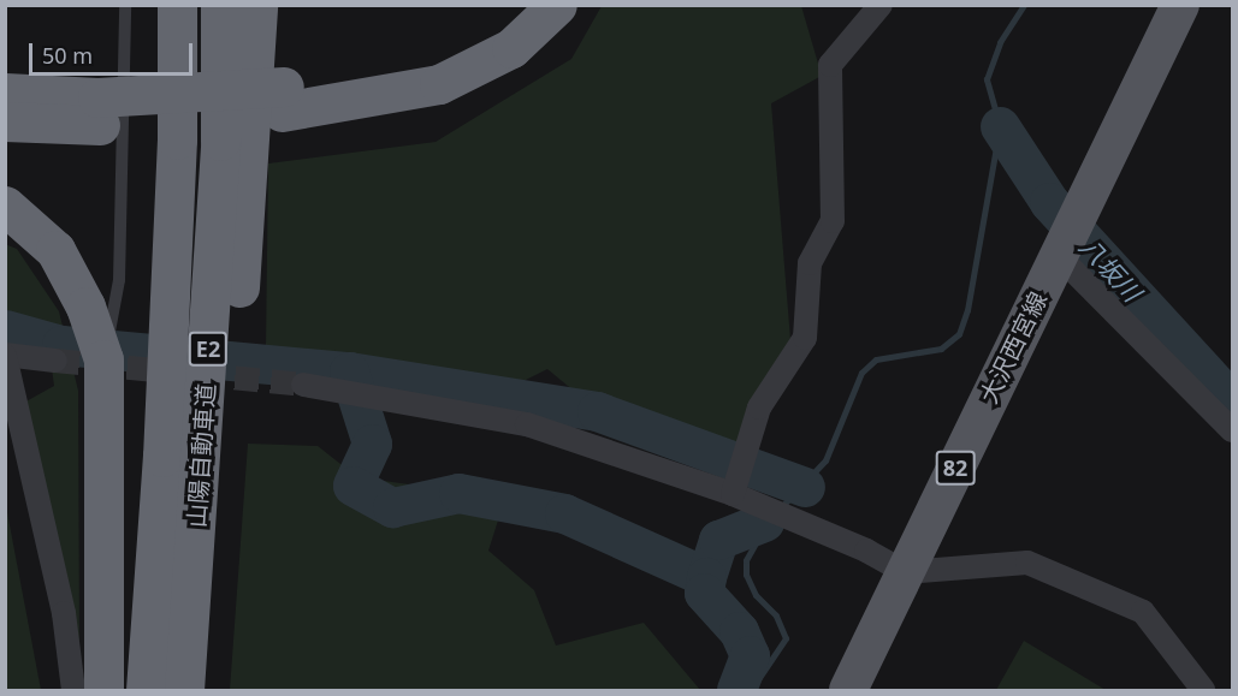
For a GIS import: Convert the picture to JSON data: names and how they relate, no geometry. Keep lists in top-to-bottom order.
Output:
{
  "streets": {
    "highway": ["E2", "山陽自動車道"],
    "main road": ["大沢西宮線", "82"]
  },
  "water": ["八坂川"],
  "scale_bar": "50 m"
}
